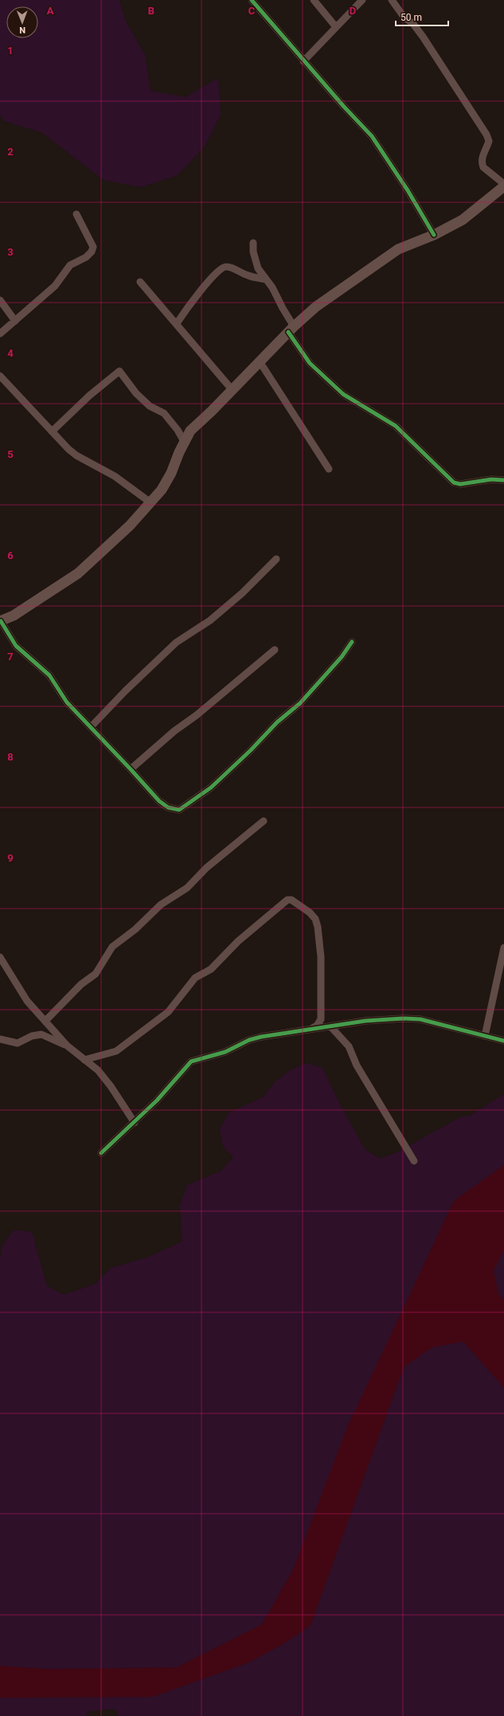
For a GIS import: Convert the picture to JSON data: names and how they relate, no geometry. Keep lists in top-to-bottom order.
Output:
{
  "scale_bar": "50 m",
  "north": "bottom",
  "grid": {
    "columns": [
      "A",
      "B",
      "C",
      "D"
    ],
    "rows": [
      "1",
      "2",
      "3",
      "4",
      "5",
      "6",
      "7",
      "8",
      "9"
    ]
  }
}
